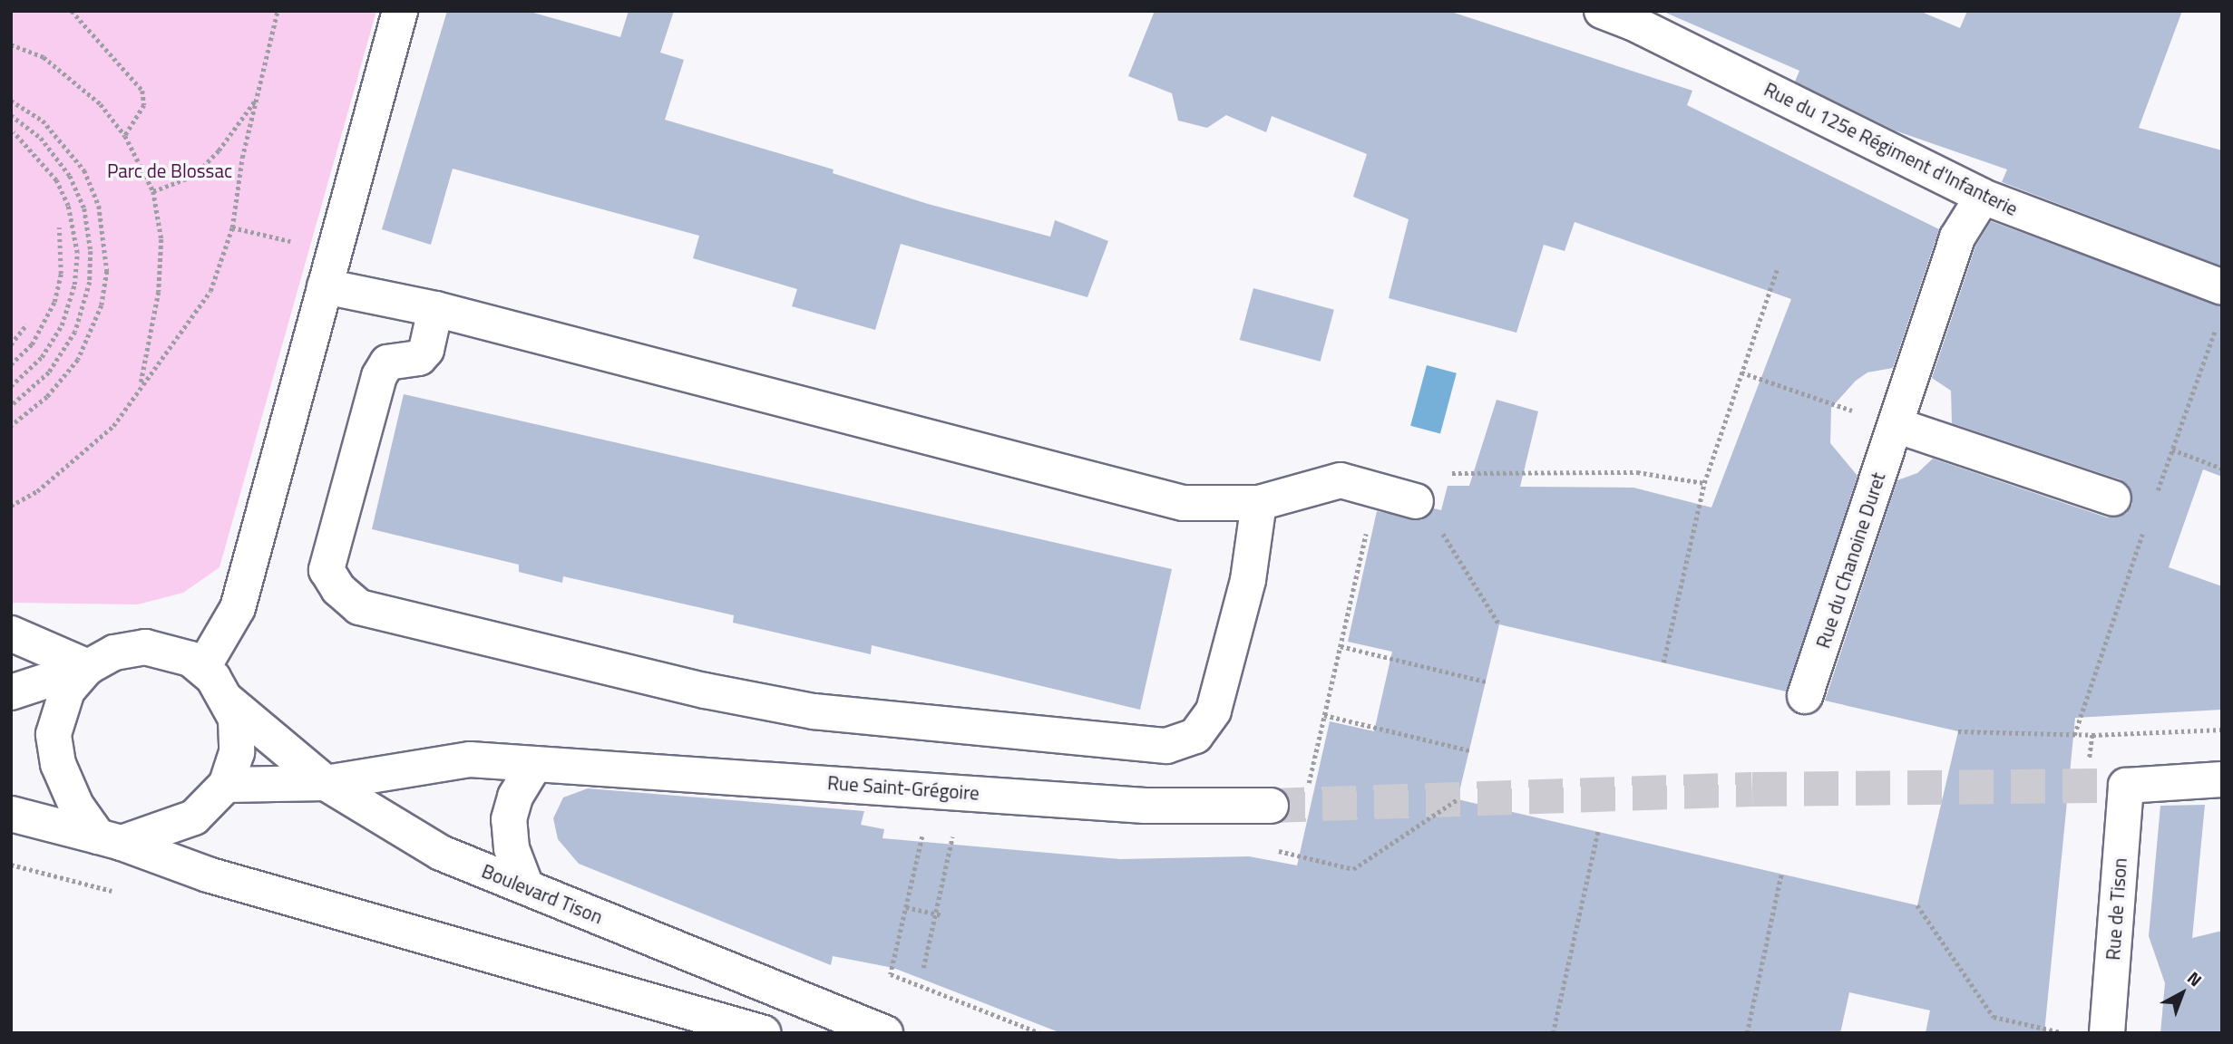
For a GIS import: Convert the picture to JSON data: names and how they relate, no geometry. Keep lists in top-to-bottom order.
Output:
{
  "streets": {
    "street": [
      "Rue du 125e Régiment d'Infanterie",
      "Rue du Chanoine Duret",
      "Rue Saint-Grégoire",
      "Boulevard Tison",
      "Rue de Tison"
    ]
  },
  "crossings": [
    ["Rue du 125e Régiment d'Infanterie", "Rue du Chanoine Duret"],
    ["Rue Saint-Grégoire", "Boulevard Tison"]
  ],
  "parks": ["Parc de Blossac"],
  "north": "top right"
}
